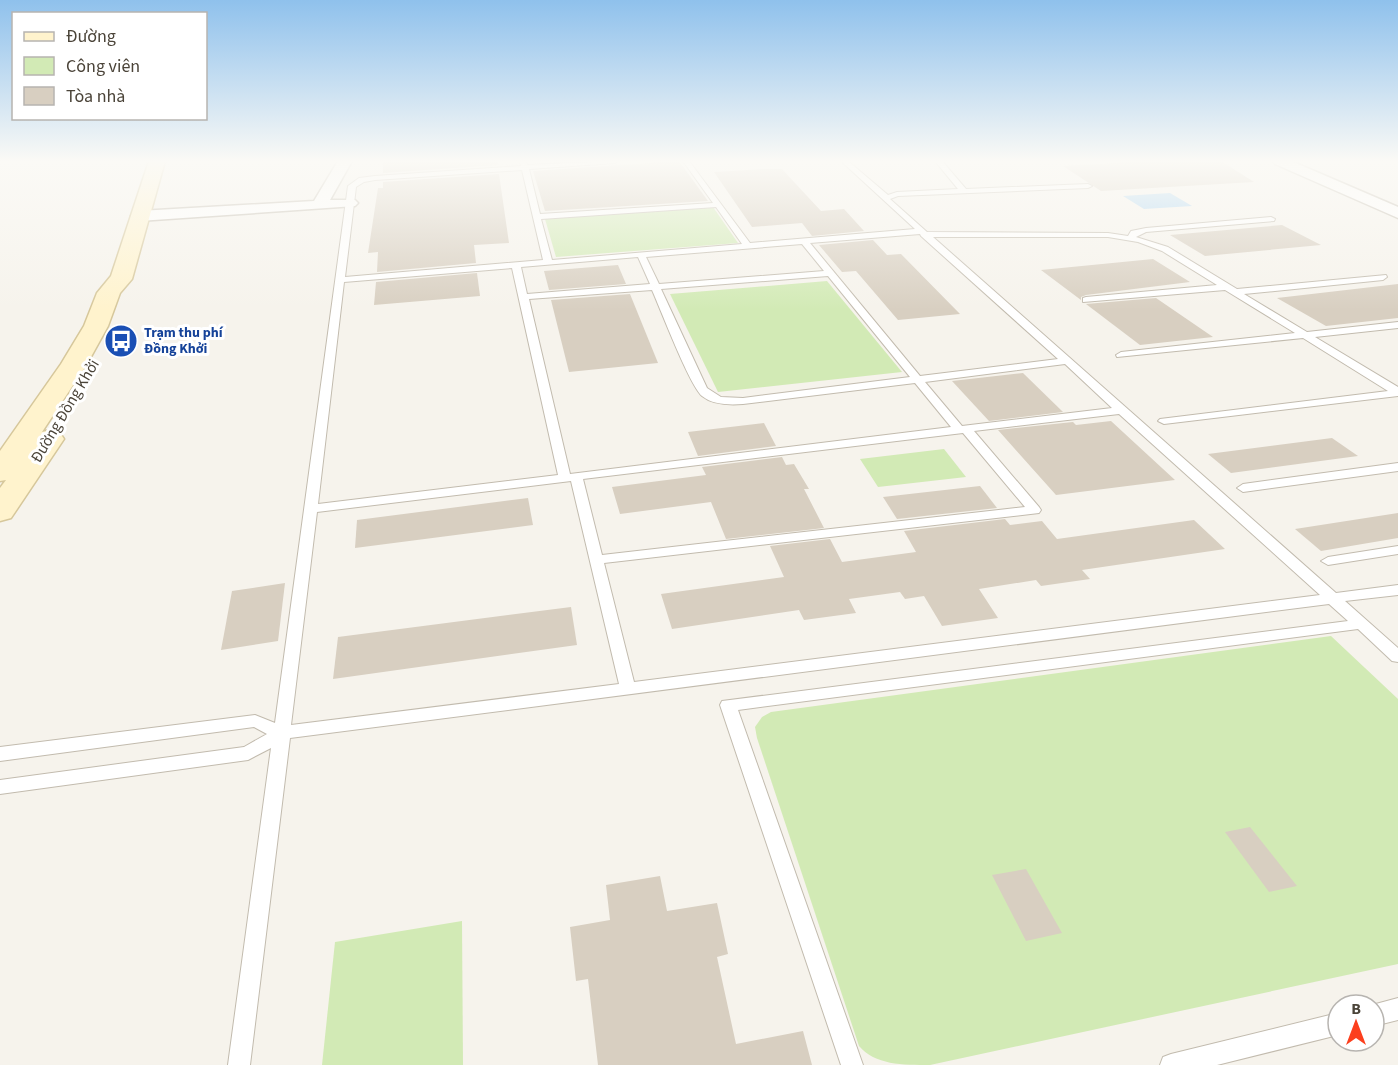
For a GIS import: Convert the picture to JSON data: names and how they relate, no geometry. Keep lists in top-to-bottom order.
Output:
{
  "streets": {
    "main road": ["Đường Đồng Khởi"]
  },
  "places": {
    "bus stop": ["Trạm thu phí Đồng Khởi"]
  },
  "legend": ["Đường", "Công viên", "Tòa nhà"],
  "north": "top"
}
